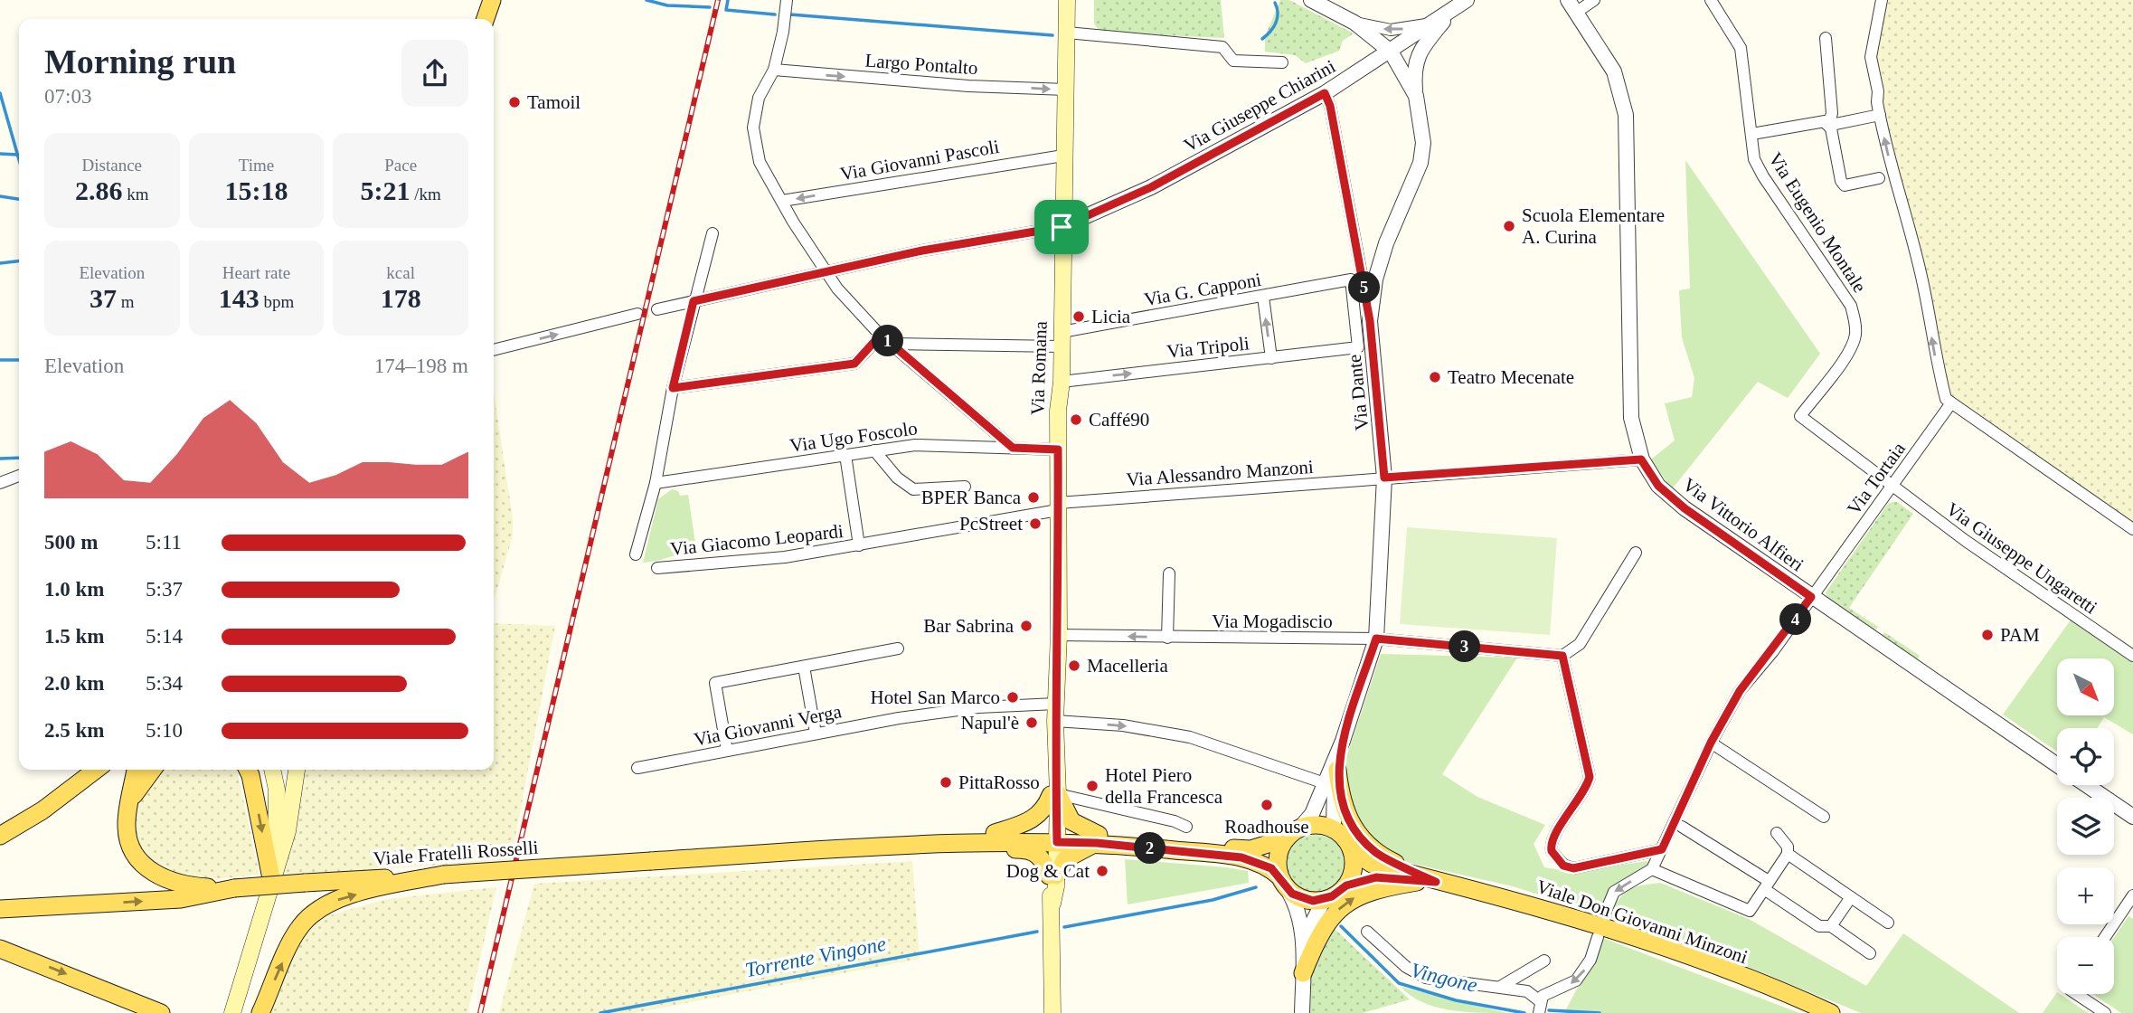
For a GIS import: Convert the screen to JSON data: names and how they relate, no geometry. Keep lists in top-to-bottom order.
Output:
{
  "streets": {
    "main road": ["Via Romana", "Viale Fratelli Rosselli", "Viale Don Giovanni Minzoni"],
    "street": [
      "Largo Pontalto",
      "Via Giuseppe Chiarini",
      "Via Giovanni Pascoli",
      "Via Eugenio Montale",
      "Via G. Capponi",
      "Via Tripoli",
      "Via Dante",
      "Via Ugo Foscolo",
      "Via Alessandro Manzoni",
      "Via Tortaia",
      "Via Vittorio Alfieri",
      "Via Giacomo Leopardi",
      "Via Giuseppe Ungaretti",
      "Via Mogadiscio",
      "Via Giovanni Verga"
    ]
  },
  "crossings": [
    ["Largo Pontalto", "Via Romana"],
    ["Via Giuseppe Chiarini", "Via Romana"],
    ["Via Giuseppe Chiarini", "Via Dante"],
    ["Via Giovanni Pascoli", "Via Romana"],
    ["Via Eugenio Montale", "Via Tortaia"],
    ["Via Eugenio Montale", "Via Giuseppe Ungaretti"],
    ["Via G. Capponi", "Via Tripoli"],
    ["Via G. Capponi", "Via Romana"],
    ["Via Tripoli", "Via Romana"],
    ["Via Romana", "Via Ugo Foscolo"],
    ["Via Romana", "Via Alessandro Manzoni"],
    ["Via Romana", "Via Giacomo Leopardi"],
    ["Via Romana", "Via Mogadiscio"],
    ["Via Romana", "Via Giovanni Verga"],
    ["Via Romana", "Viale Fratelli Rosselli"],
    ["Via Dante", "Via Alessandro Manzoni"],
    ["Via Dante", "Via Mogadiscio"],
    ["Via Dante", "Viale Fratelli Rosselli"],
    ["Via Dante", "Viale Don Giovanni Minzoni"],
    ["Via Ugo Foscolo", "Via Giacomo Leopardi"],
    ["Via Alessandro Manzoni", "Via Vittorio Alfieri"],
    ["Via Alessandro Manzoni", "Via Giacomo Leopardi"],
    ["Via Tortaia", "Via Vittorio Alfieri"],
    ["Via Tortaia", "Via Giuseppe Ungaretti"],
    ["Viale Fratelli Rosselli", "Viale Don Giovanni Minzoni"]
  ],
  "one_way": ["Largo Pontalto", "Via Tripoli"],
  "water": ["Torrente Vingone", "Vingone"],
  "places": [
    "Tamoil",
    "Scuola Elementare A. Curina",
    "Licia",
    "Teatro Mecenate",
    "Caffé90",
    "BPER Banca",
    "PcStreet",
    "Bar Sabrina",
    "PAM",
    "Macelleria",
    "Hotel San Marco",
    "Napul'è",
    "PittaRosso",
    "Hotel Piero della Francesca",
    "Roadhouse",
    "Dog & Cat"
  ],
  "north": "bottom right",
  "page": {
    "heading": ["Morning run", "07:03"],
    "stats": [
      ["Distance", "2.86 km"],
      ["Time", "15:18"],
      ["Pace", "5:21 /km"],
      ["Elevation", "37 m"],
      ["Heart rate", "143 bpm"],
      ["kcal", "178"]
    ],
    "pins": [
      "5",
      "1",
      "4",
      "3",
      "2"
    ],
    "chart": ["Elevation", "174–198 m"],
    "list": [
      {
        "name": "500 m",
        "note": "5:11"
      },
      {
        "name": "1.0 km",
        "note": "5:37"
      },
      {
        "name": "1.5 km",
        "note": "5:14"
      },
      {
        "name": "2.0 km",
        "note": "5:34"
      },
      {
        "name": "2.5 km",
        "note": "5:10"
      }
    ],
    "map_buttons": ["+", "−"]
  }
}
